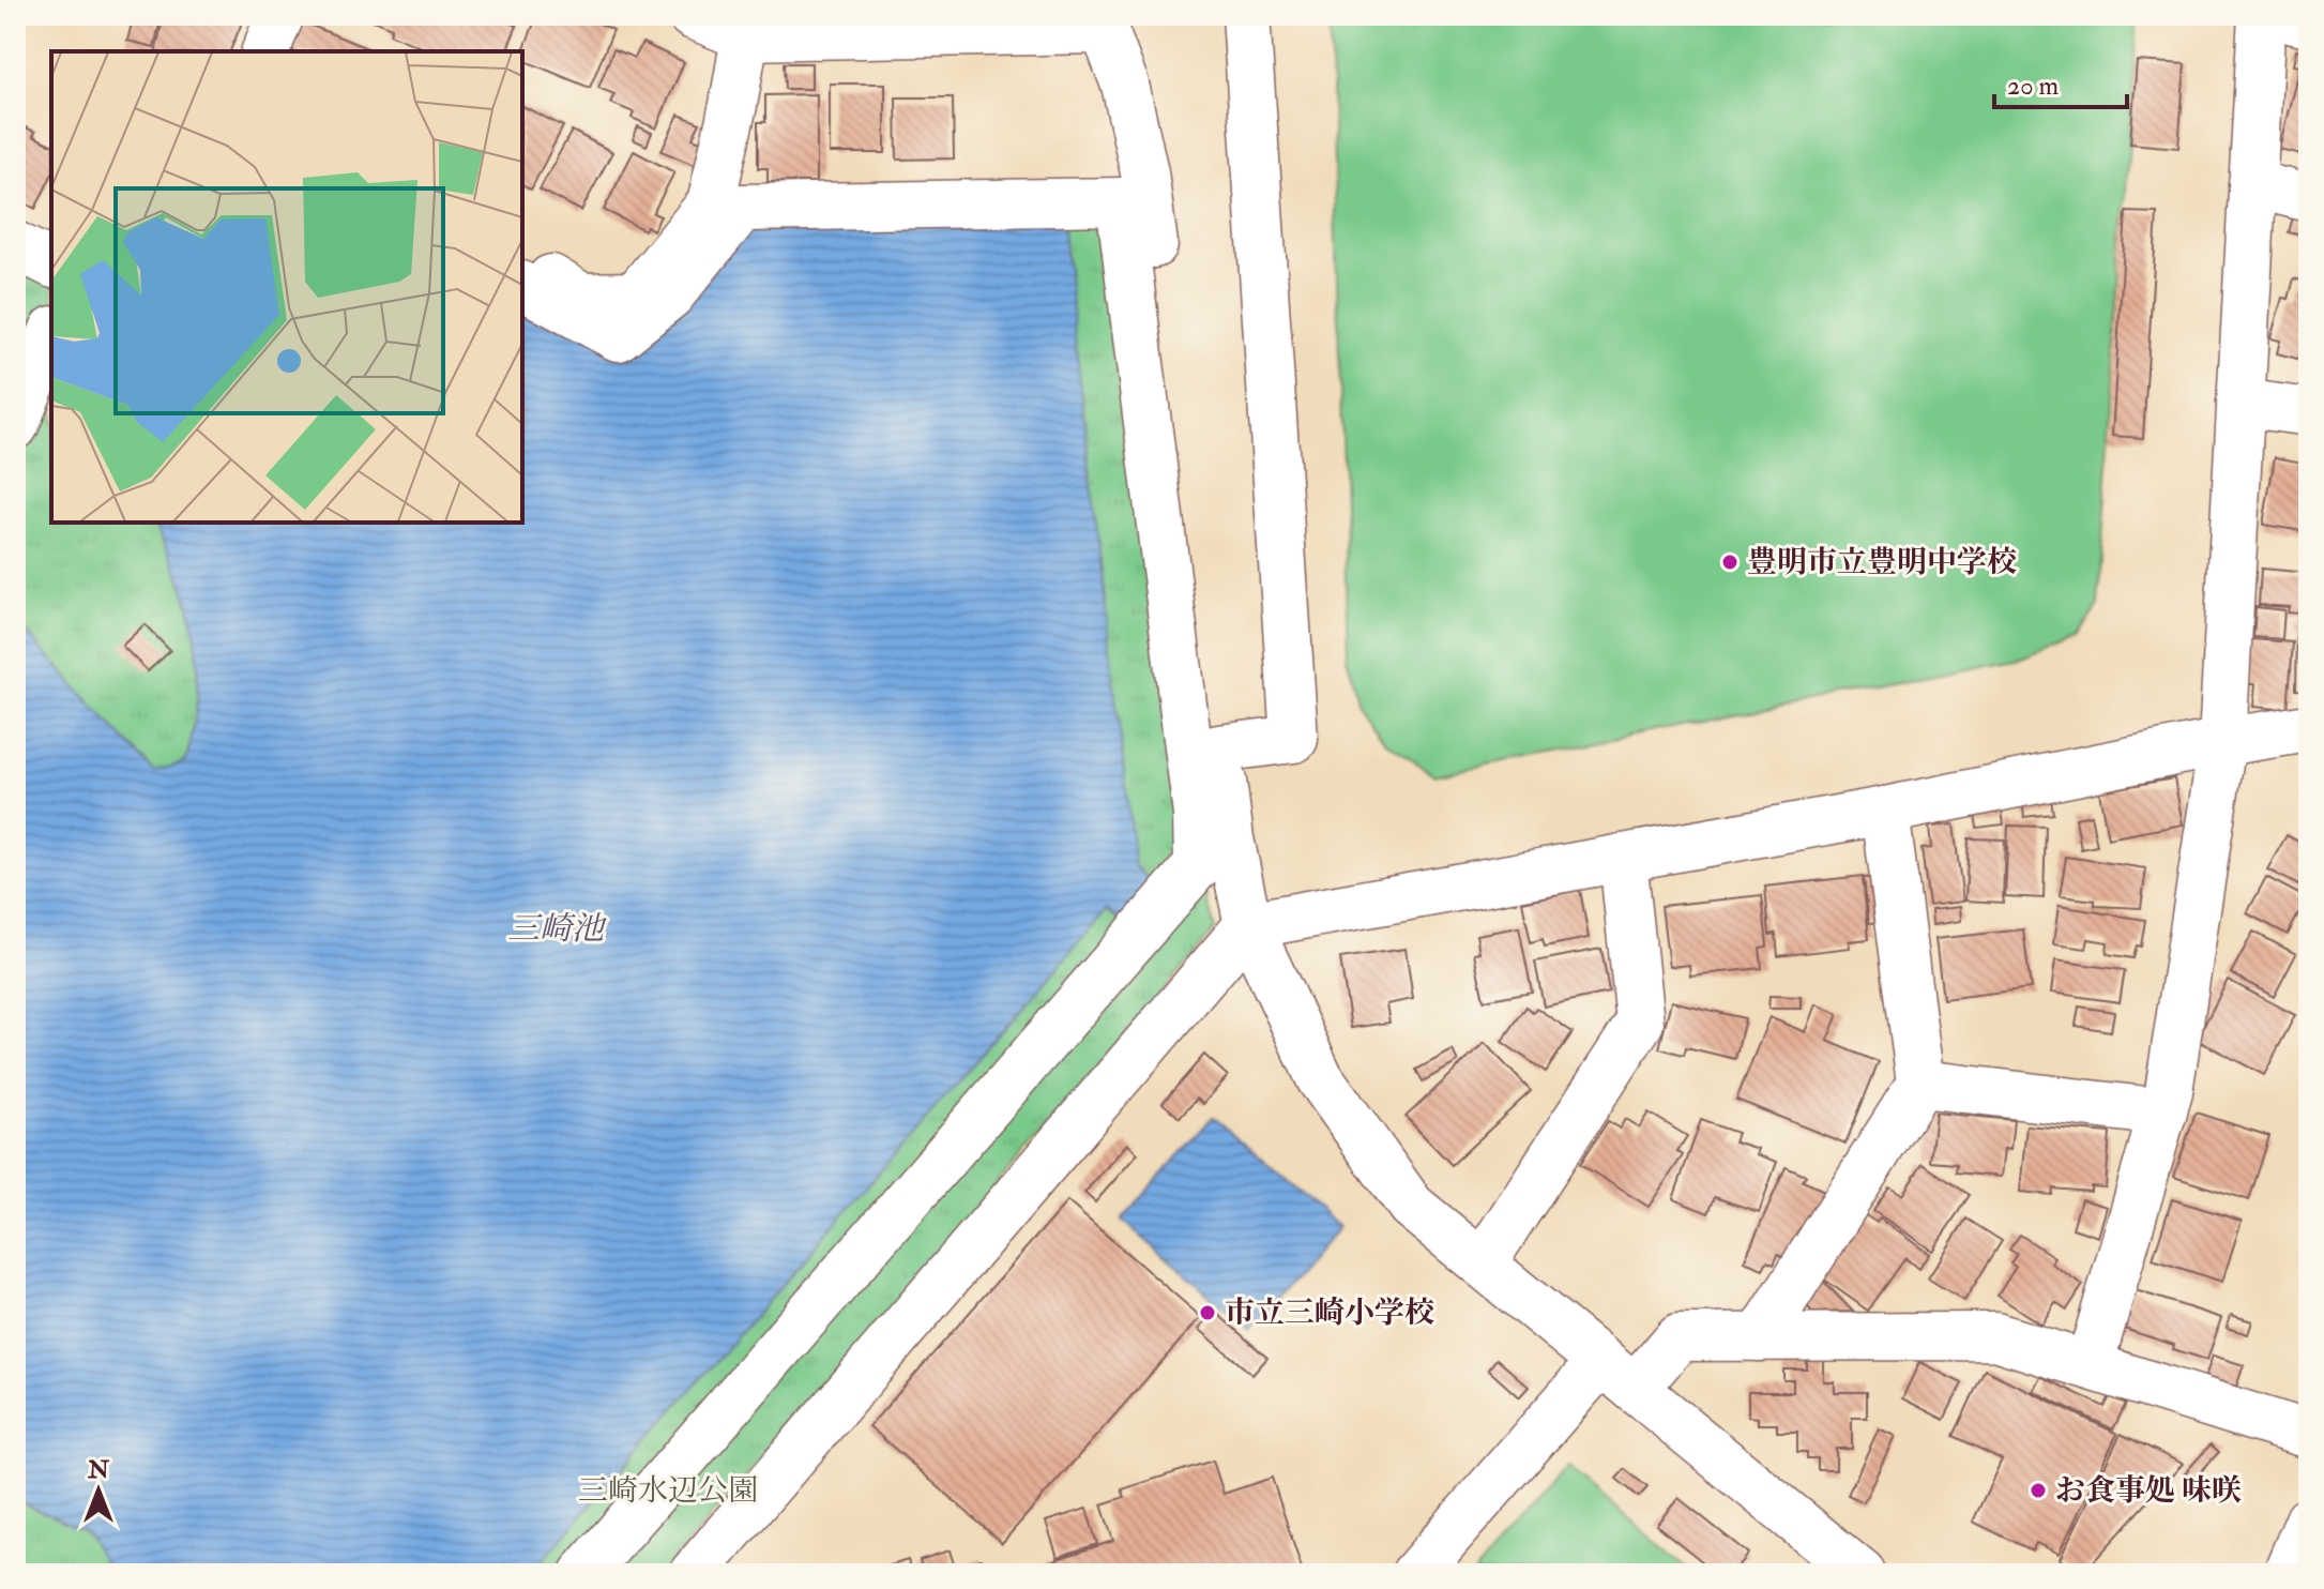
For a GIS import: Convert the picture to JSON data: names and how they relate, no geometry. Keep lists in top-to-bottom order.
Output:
{
  "water": ["三崎池"],
  "parks": ["三崎水辺公園"],
  "places": ["豊明市立豊明中学校", "市立三崎小学校", "お食事処 味咲"],
  "scale_bar": "20 m",
  "north": "top"
}
